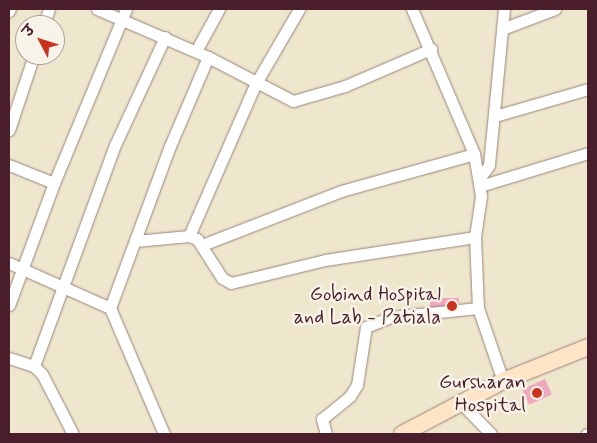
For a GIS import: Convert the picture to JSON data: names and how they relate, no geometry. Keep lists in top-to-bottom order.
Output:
{
  "places": ["Gobind Hospital and Lab - Patiala", "Gursharan Hospital"],
  "north": "top left"
}
